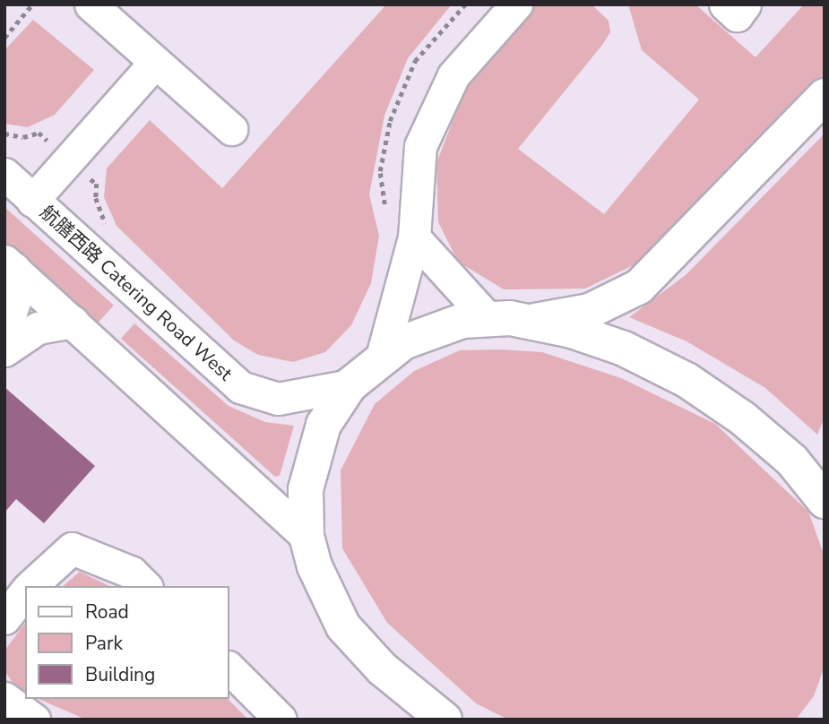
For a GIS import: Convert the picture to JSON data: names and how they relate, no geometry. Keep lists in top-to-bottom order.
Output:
{
  "streets": {
    "street": ["航膳西路 Catering Road West"]
  },
  "legend": ["Road", "Park", "Building"]
}
